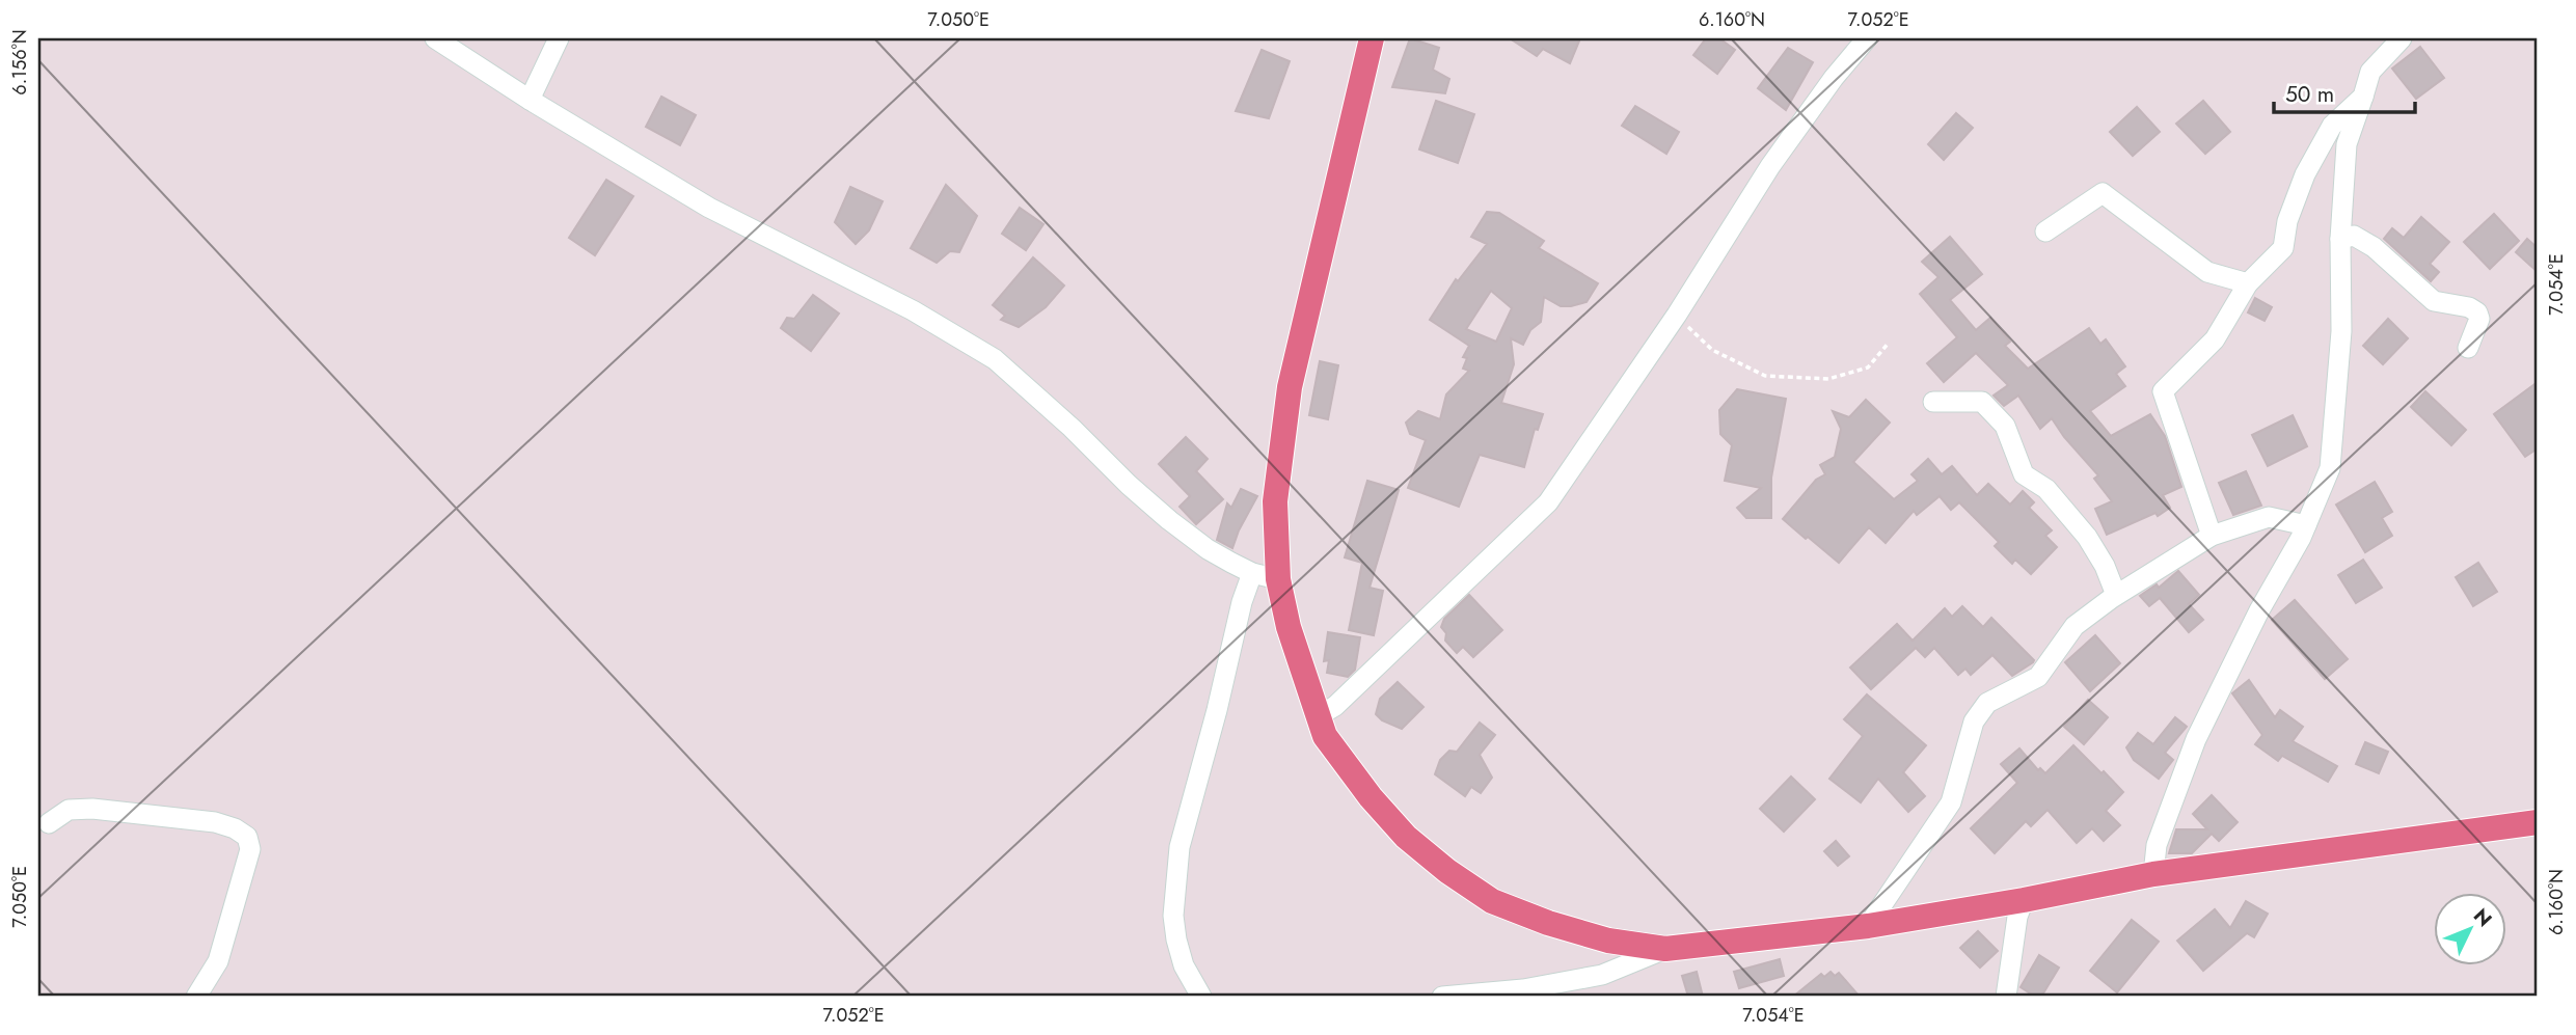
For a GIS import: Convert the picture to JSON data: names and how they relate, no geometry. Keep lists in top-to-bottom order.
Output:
{
  "scale_bar": "50 m",
  "north": "top right",
  "coordinates": [
    "7.050°E",
    "6.160°N",
    "7.052°E",
    "6.156°N",
    "7.054°E"
  ]
}
